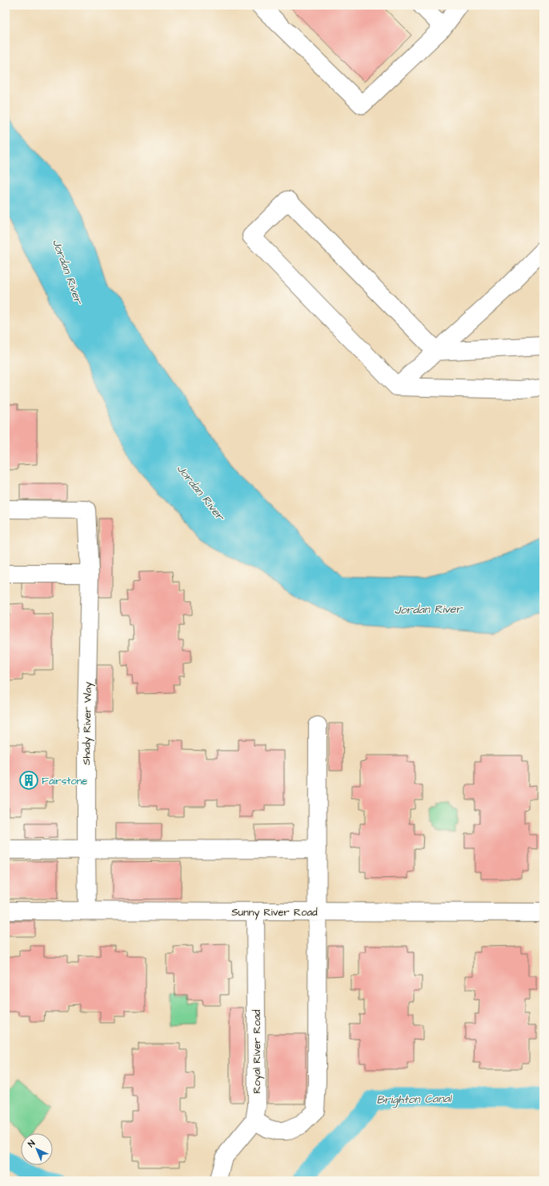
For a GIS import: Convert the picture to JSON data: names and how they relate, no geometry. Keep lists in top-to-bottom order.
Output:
{
  "streets": {
    "street": ["Shady River Way", "Sunny River Road", "Royal River Road"]
  },
  "crossings": [
    ["Shady River Way", "Sunny River Road"],
    ["Sunny River Road", "Royal River Road"]
  ],
  "water": ["Jordan River", "Brighton Canal"],
  "places": {
    "building": ["Fairstone"]
  },
  "north": "top left"
}
